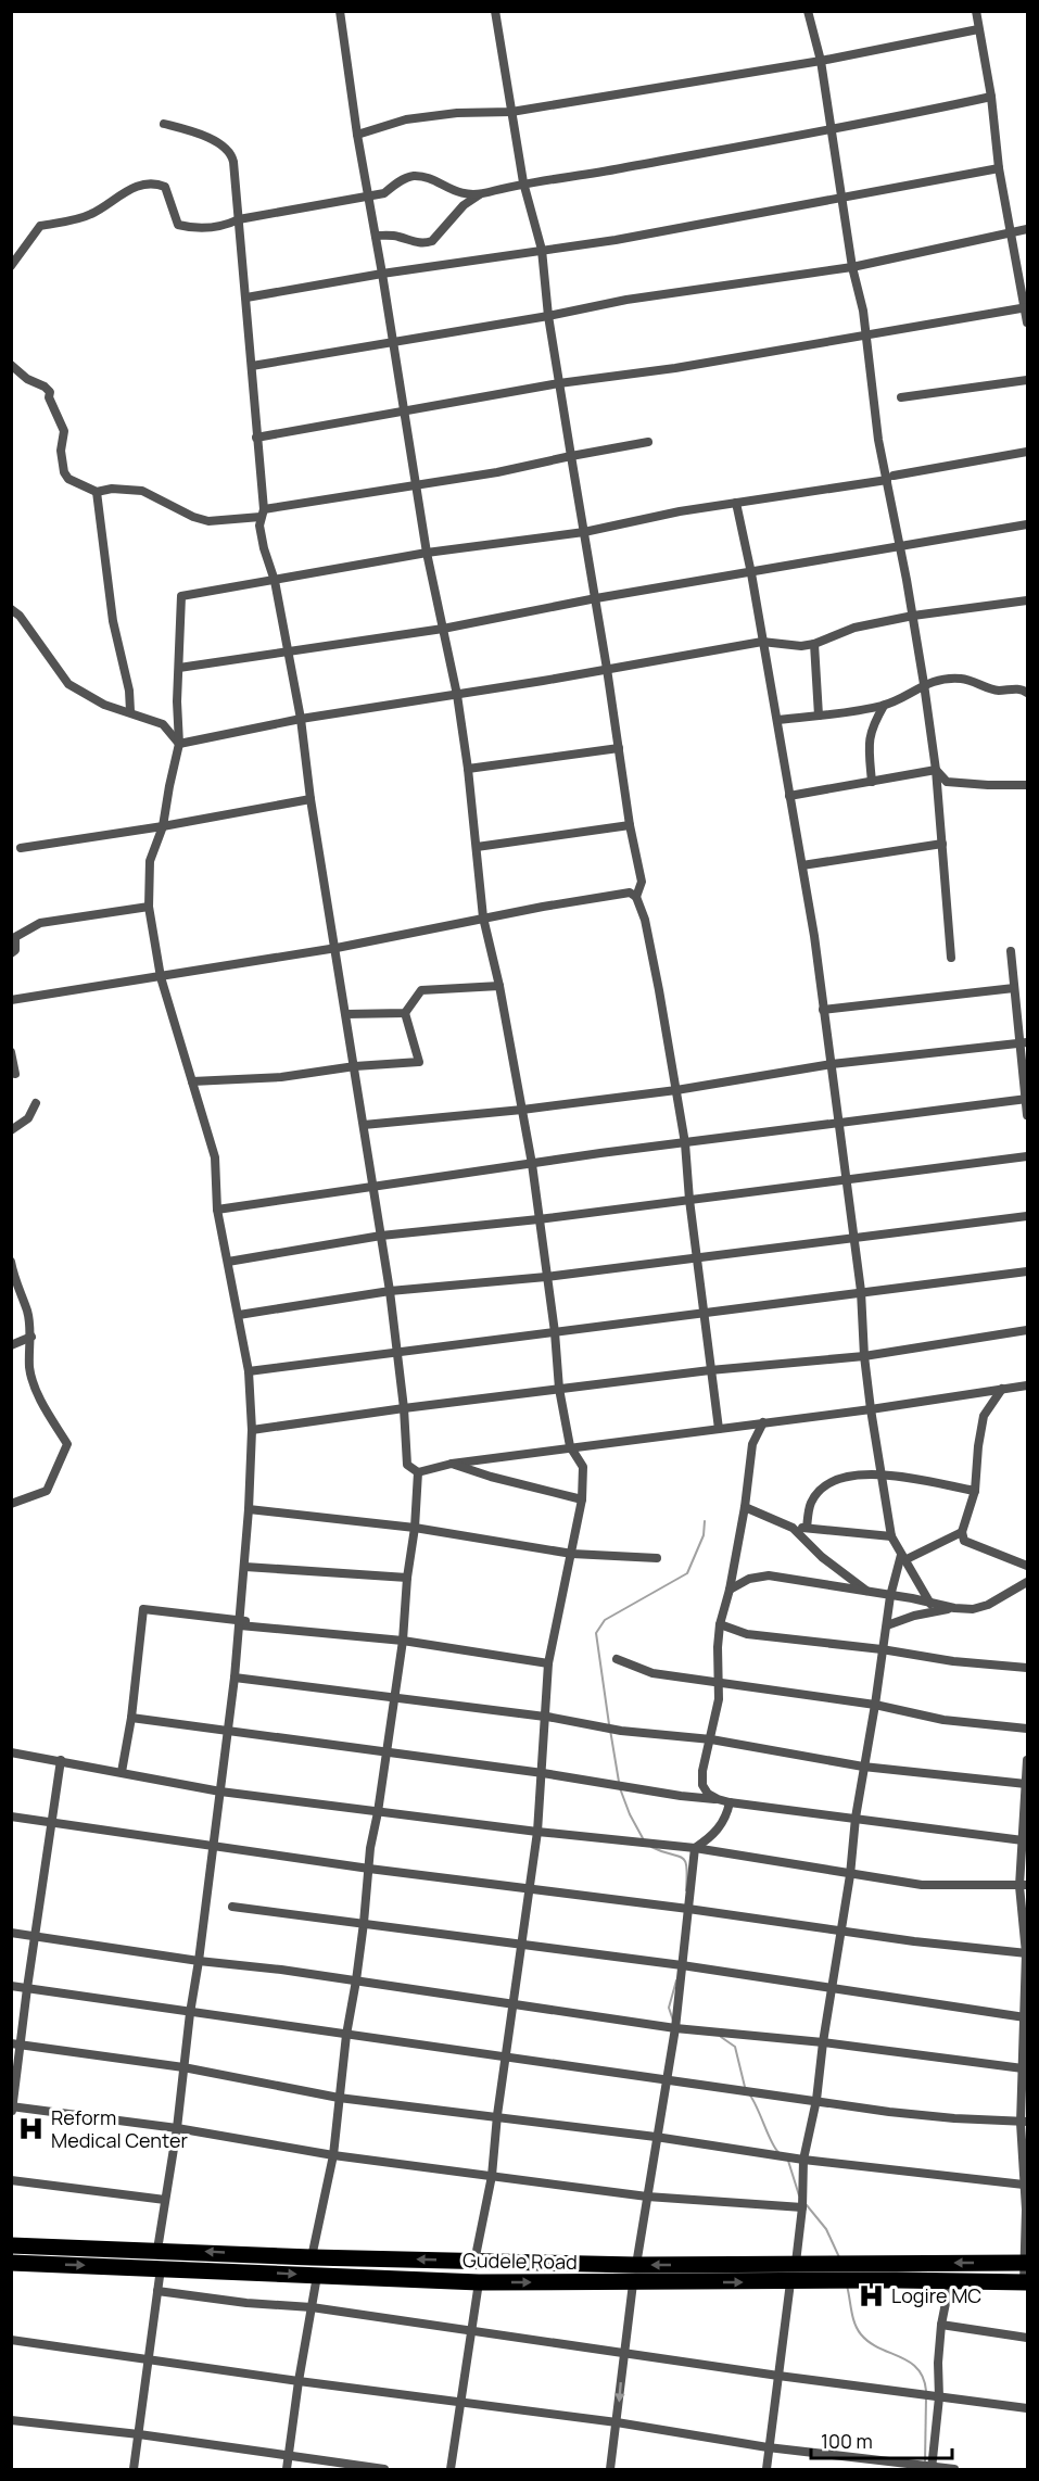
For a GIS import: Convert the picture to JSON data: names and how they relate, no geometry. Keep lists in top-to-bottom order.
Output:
{
  "streets": {
    "highway": ["Gudele Road"]
  },
  "places": {
    "hospital": ["Reform Medical Center", "Logire MC"]
  },
  "scale_bar": "100 m"
}
